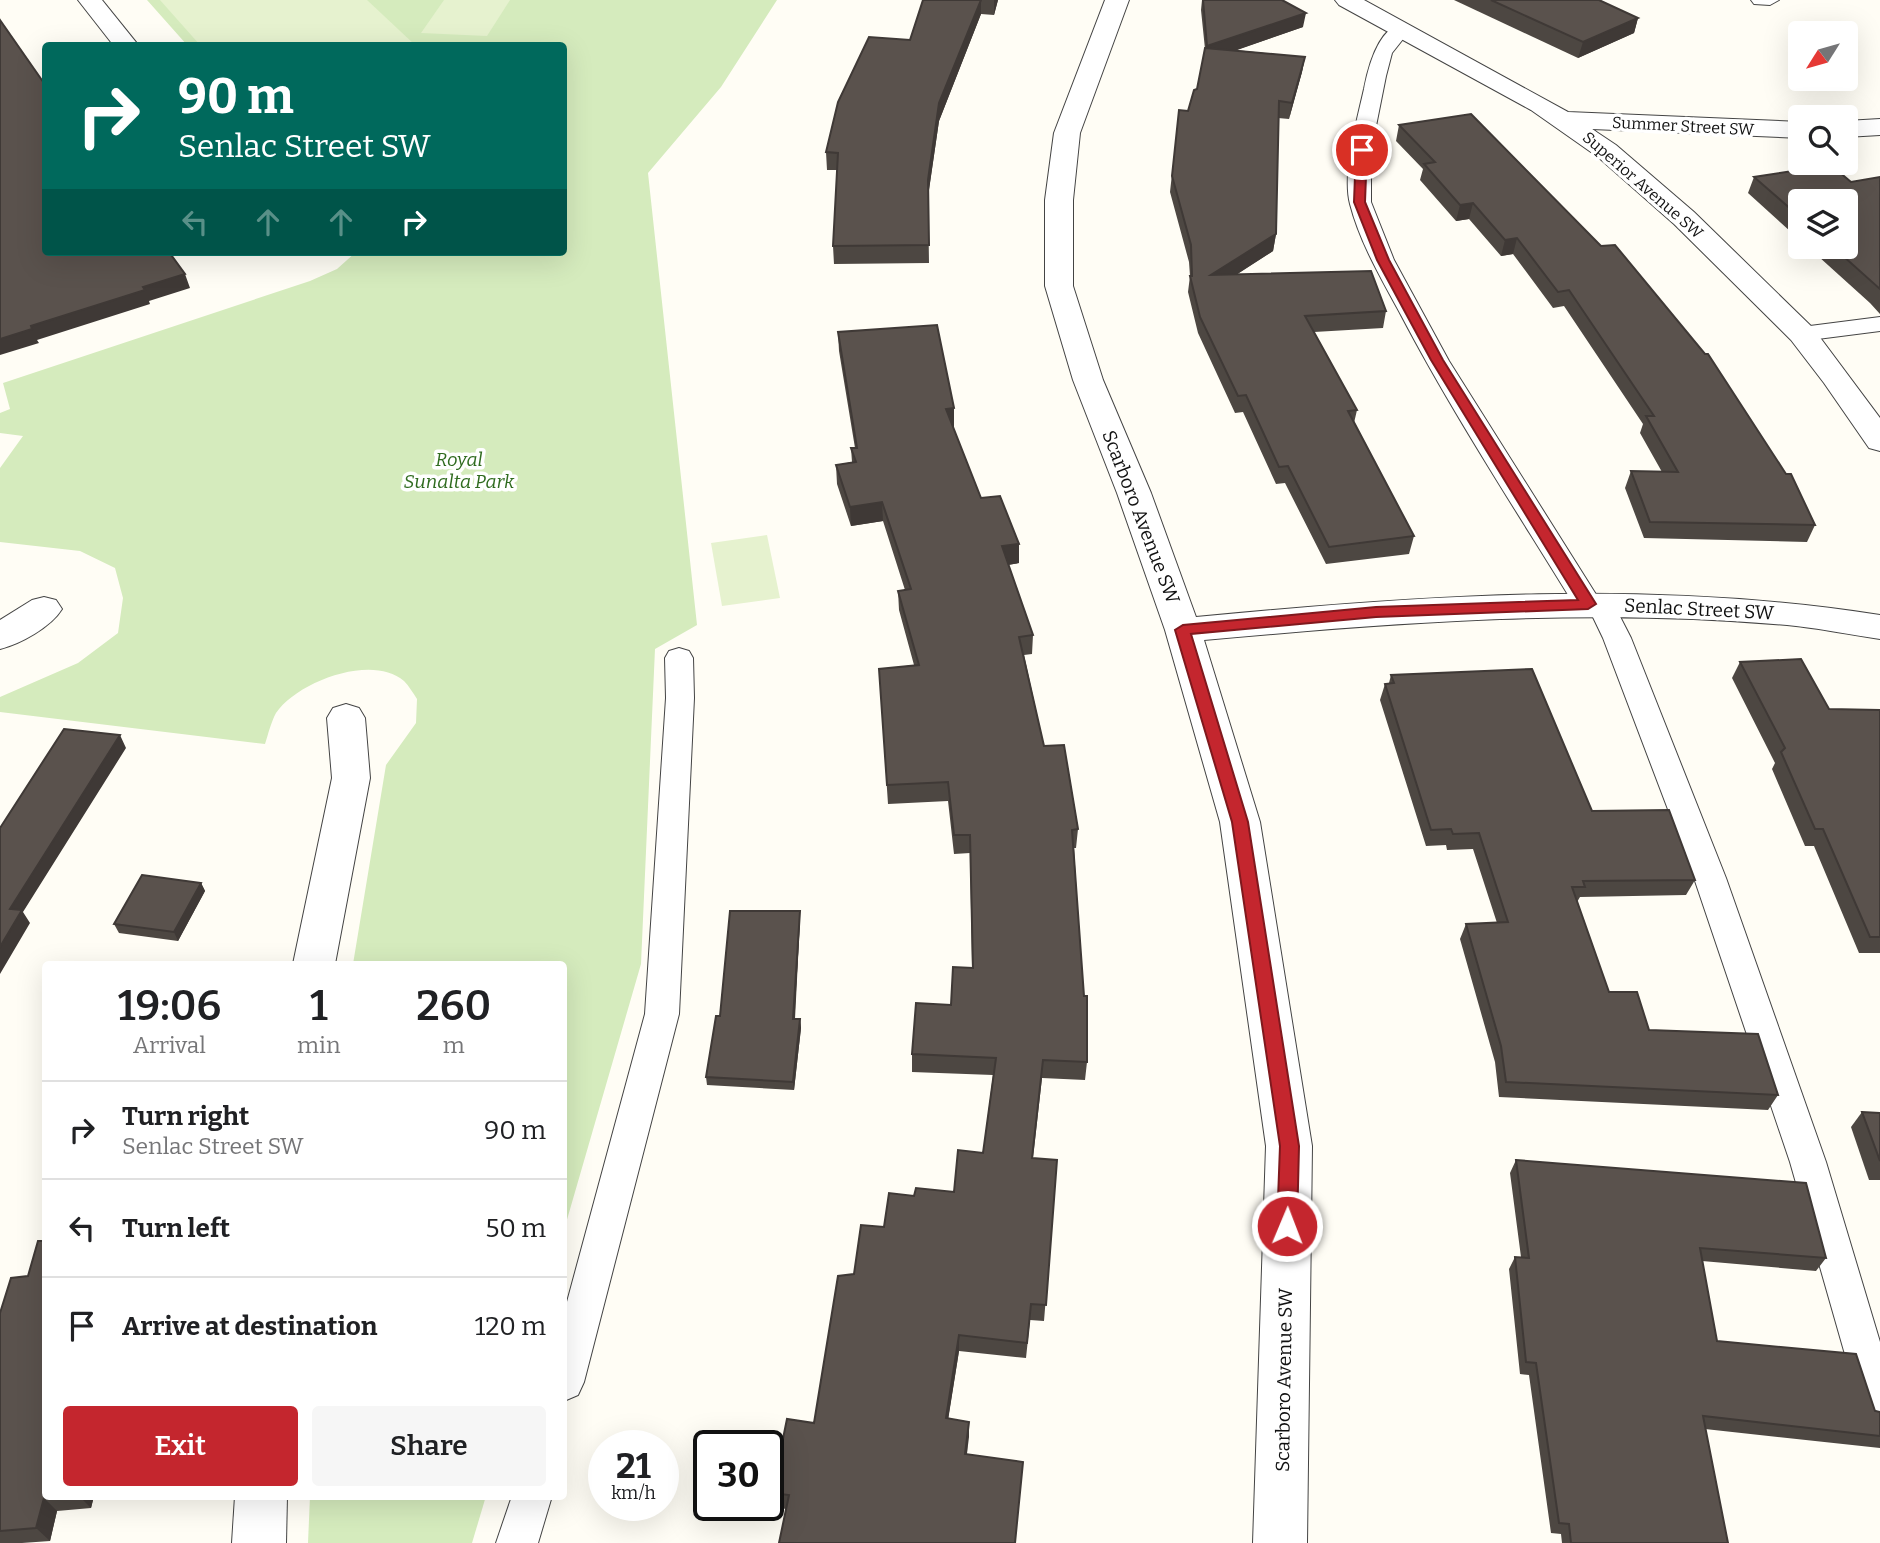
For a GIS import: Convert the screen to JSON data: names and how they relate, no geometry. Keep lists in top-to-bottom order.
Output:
{
  "streets": {
    "street": [
      "Summer Street SW",
      "Superior Avenue SW",
      "Scarboro Avenue SW",
      "Senlac Street SW"
    ]
  },
  "crossings": [
    ["Summer Street SW", "Superior Avenue SW"],
    ["Scarboro Avenue SW", "Senlac Street SW"]
  ],
  "parks": ["Royal Sunalta Park"],
  "north": "bottom left",
  "page": {
    "turn": ["90 m", "Senlac Street SW"],
    "eta": [
      "19:06",
      "Arrival",
      "1",
      "min",
      "260",
      "m"
    ],
    "list": [
      {
        "name": "Turn right",
        "note": "Senlac Street SW",
        "value": "90 m"
      },
      {
        "name": "Turn left",
        "value": "50 m"
      },
      {
        "name": "Arrive at destination",
        "value": "120 m"
      }
    ],
    "buttons": ["Exit", "Share"],
    "speed": "21 km/h",
    "limit": "30"
  }
}
